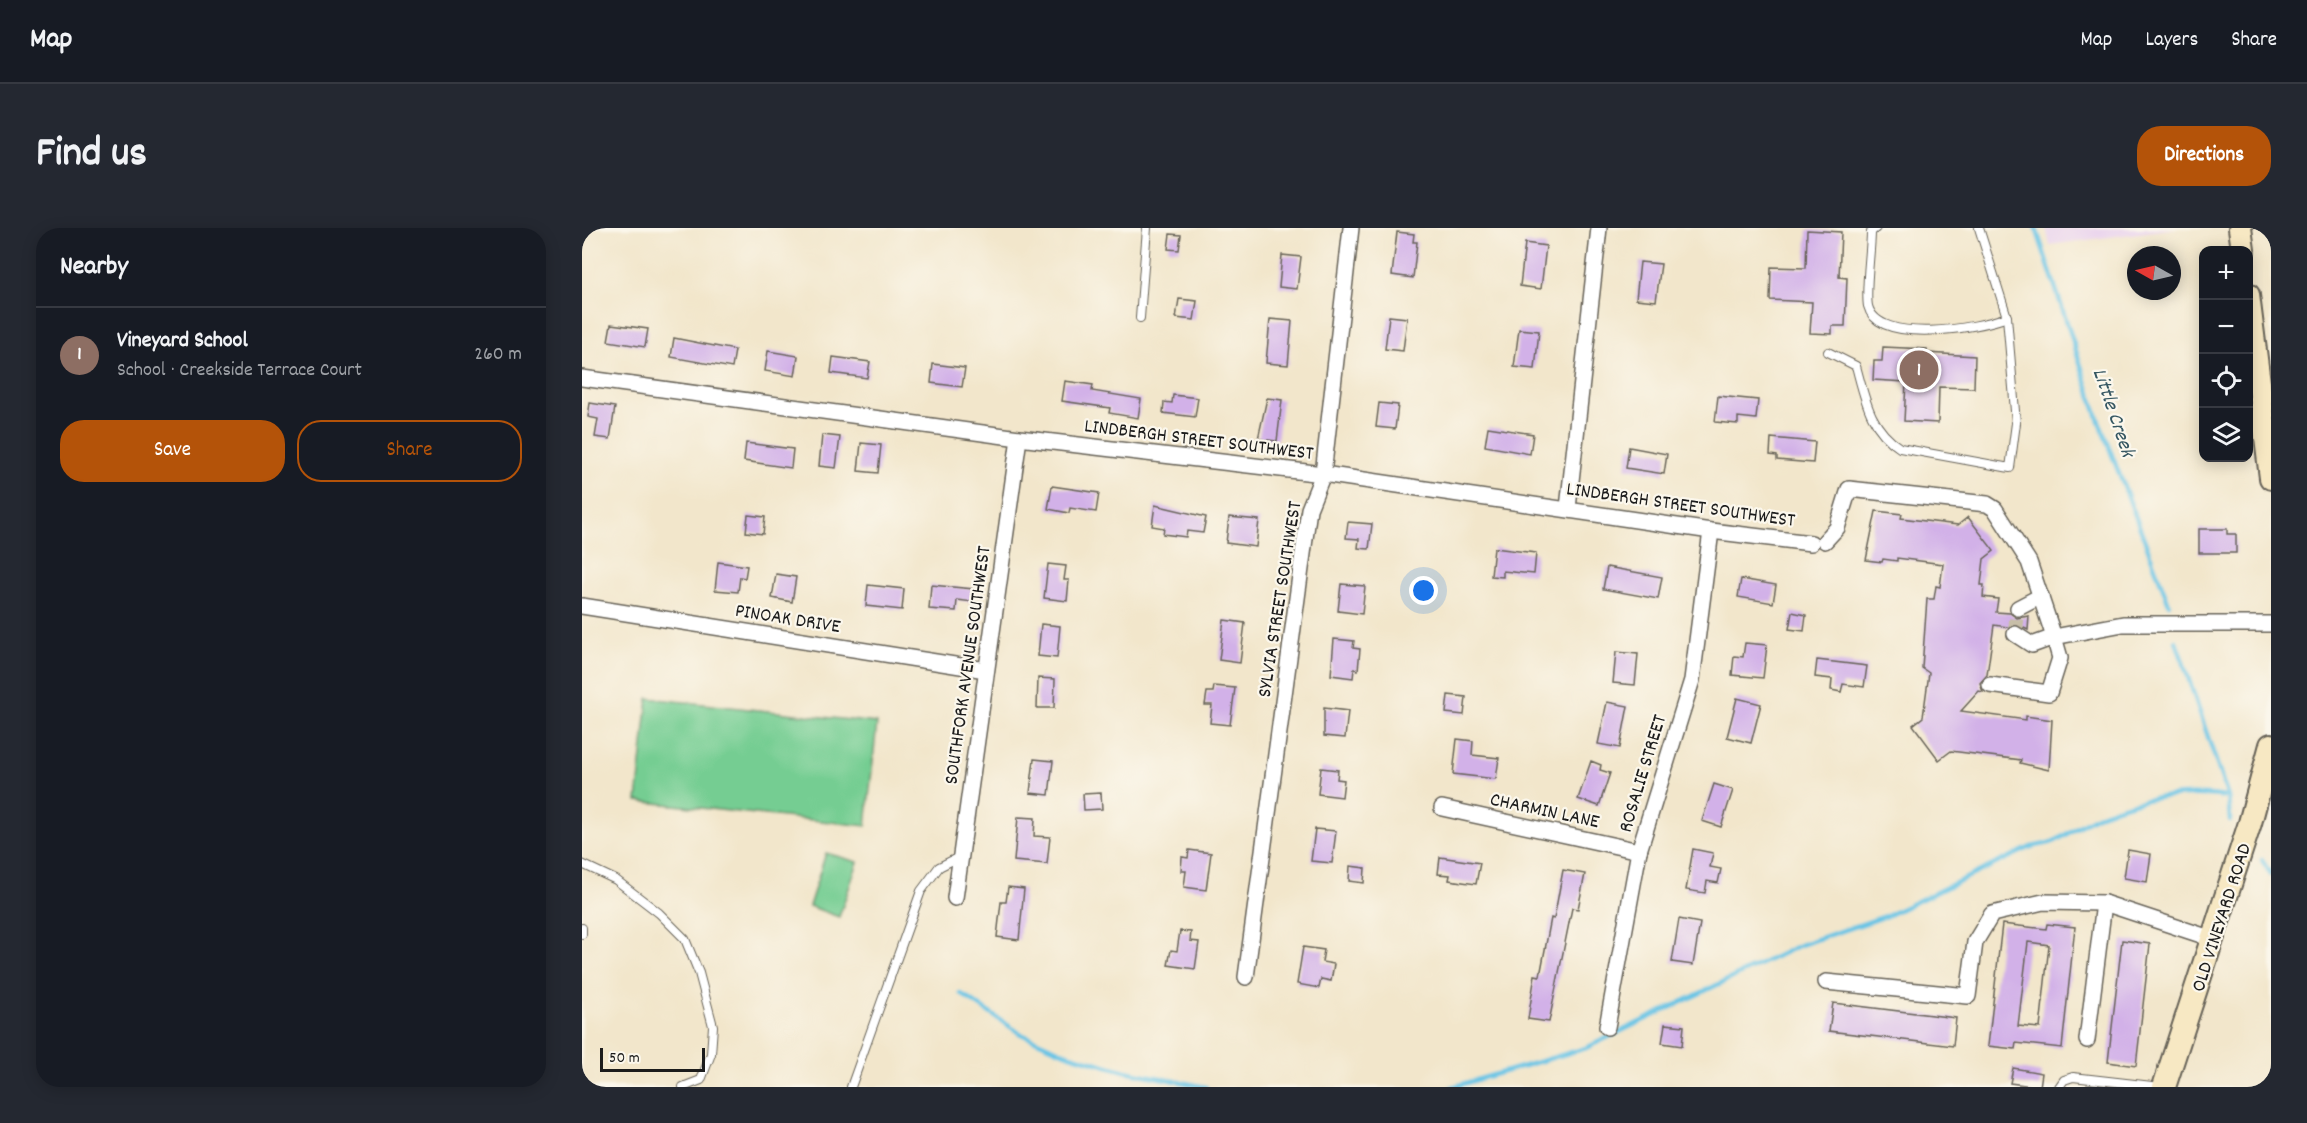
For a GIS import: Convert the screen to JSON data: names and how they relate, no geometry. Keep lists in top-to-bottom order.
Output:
{
  "streets": {
    "street": [
      "LINDBERGH STREET SOUTHWEST",
      "SYLVIA STREET SOUTHWEST",
      "PINOAK DRIVE",
      "SOUTHFORK AVENUE SOUTHWEST",
      "ROSALIE STREET",
      "CHARMIN LANE",
      "OLD VINEYARD ROAD"
    ]
  },
  "crossings": [
    ["LINDBERGH STREET SOUTHWEST", "SYLVIA STREET SOUTHWEST"],
    ["LINDBERGH STREET SOUTHWEST", "SOUTHFORK AVENUE SOUTHWEST"],
    ["LINDBERGH STREET SOUTHWEST", "ROSALIE STREET"],
    ["PINOAK DRIVE", "SOUTHFORK AVENUE SOUTHWEST"],
    ["ROSALIE STREET", "CHARMIN LANE"]
  ],
  "water": ["Little Creek"],
  "scale_bar": "50 m",
  "north": "left",
  "page": {
    "header": "Map",
    "nav": ["Map", "Layers", "Share"],
    "title": "Find us",
    "buttons": [
      "Directions",
      ["Save", "Share"]
    ],
    "heading": "Nearby",
    "map_buttons": ["+", "−"],
    "list": [
      {
        "mark": "1",
        "name": "Vineyard School",
        "note": "School · Creekside Terrace Court",
        "value": "260 m"
      }
    ],
    "pins": "1",
    "scale": "50 m"
  }
}
